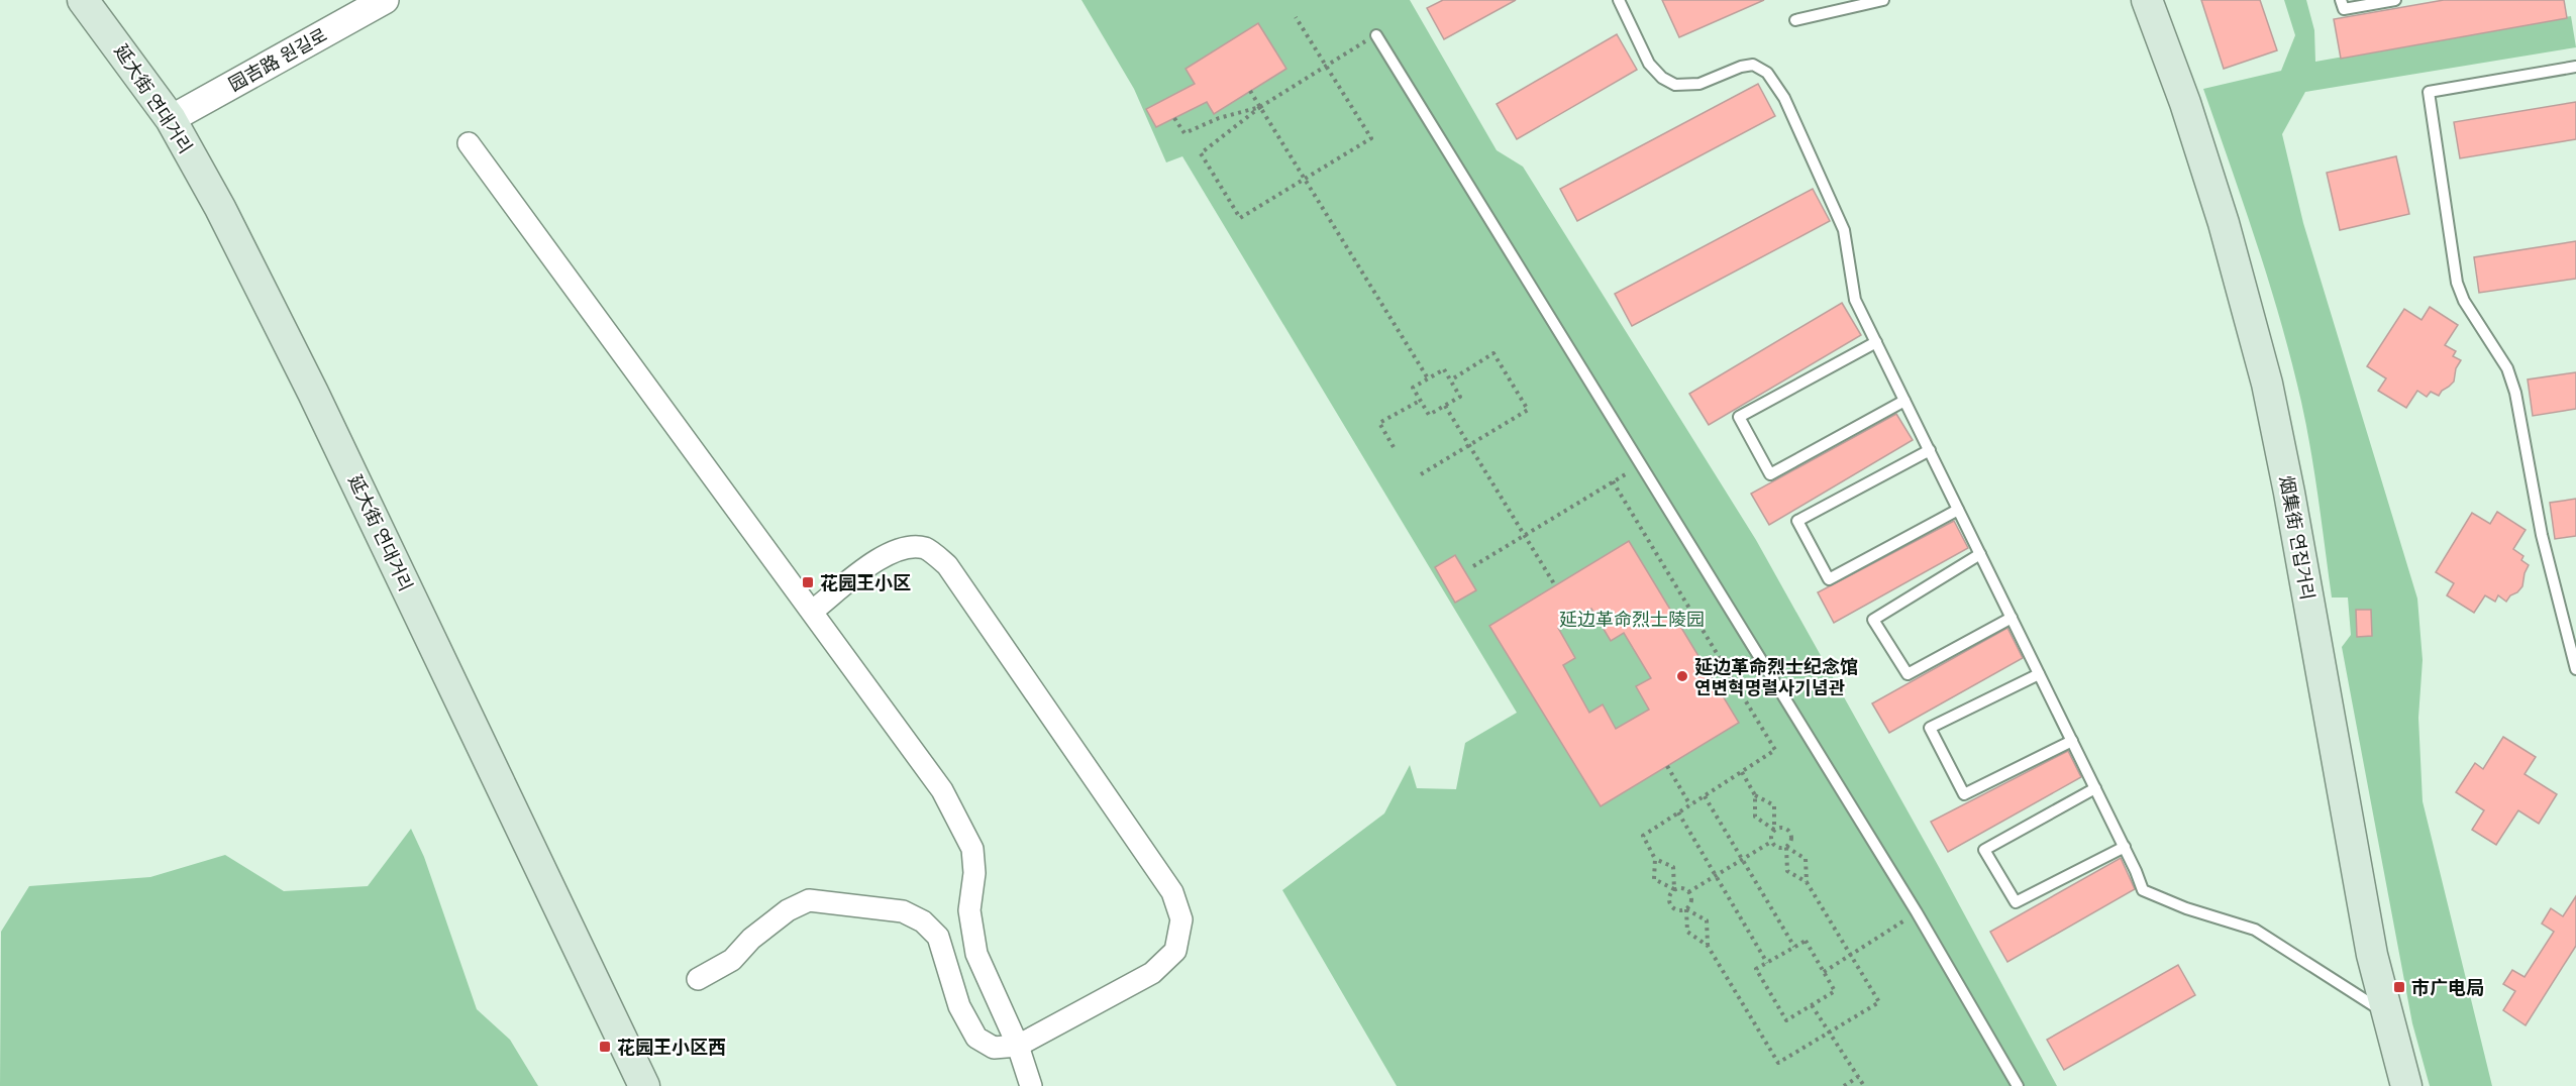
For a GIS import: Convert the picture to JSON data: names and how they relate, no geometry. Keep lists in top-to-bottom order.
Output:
{
  "streets": {
    "main road": ["延大街 연대거리", "烟集街 연집거리"],
    "street": ["园吉路 원길로"]
  },
  "crossings": [
    ["园吉路 원길로", "延大街 연대거리"]
  ],
  "parks": ["延边革命烈士陵园"],
  "places": {
    "transit": ["花园王小区", "市广电局", "花园王小区西"],
    "other": ["延边革命烈士纪念馆 연변혁명렬사기념관"]
  }
}
